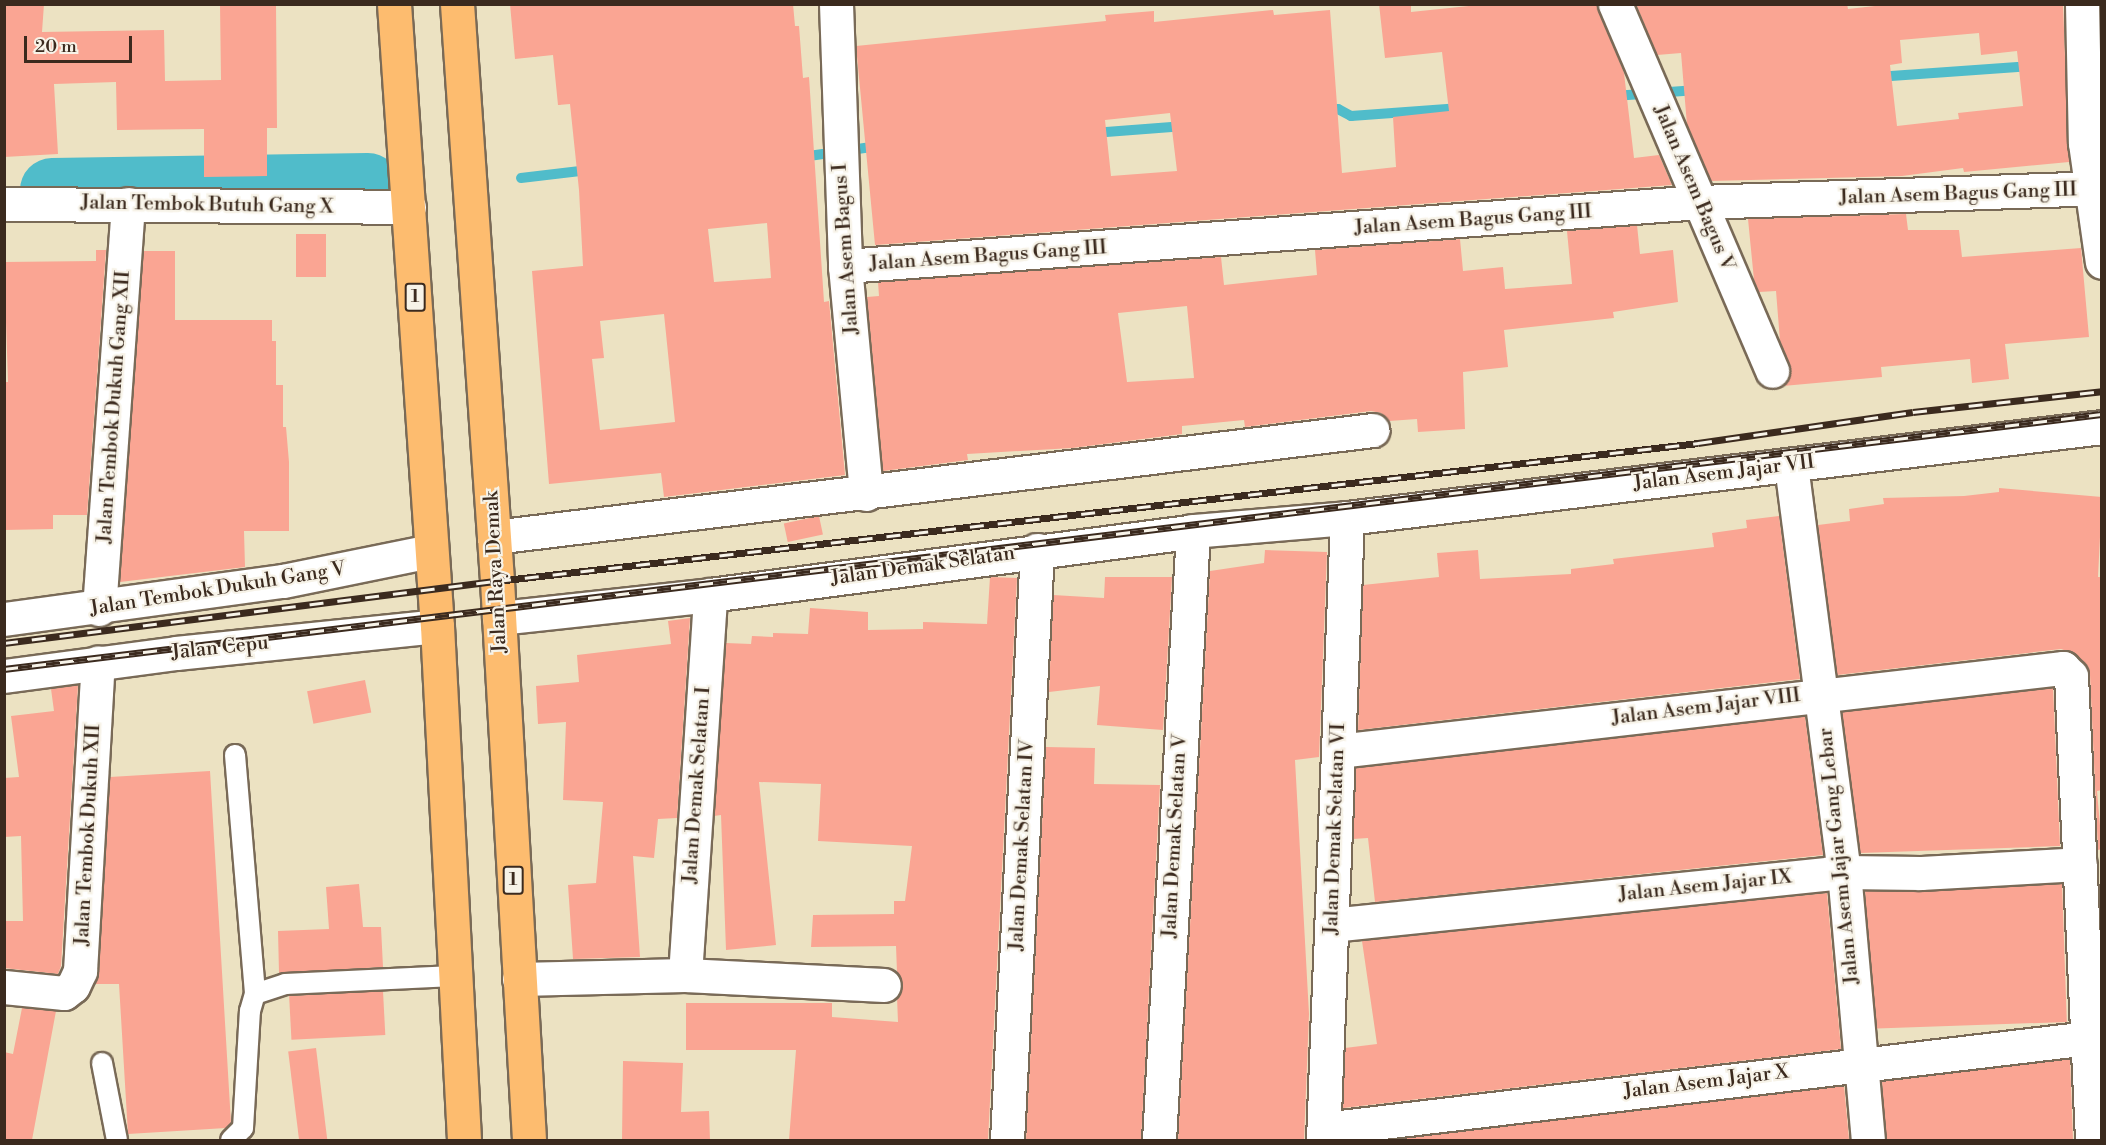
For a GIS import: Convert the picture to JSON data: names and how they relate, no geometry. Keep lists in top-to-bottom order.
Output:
{
  "streets": {
    "highway": ["1", "Jalan Raya Demak"],
    "street": [
      "Jalan Asem Bagus V",
      "Jalan Asem Bagus Gang III",
      "Jalan Tembok Butuh Gang X",
      "Jalan Asem Bagus I",
      "Jalan Tembok Dukuh Gang XII",
      "Jalan Asem Jajar VII",
      "Jalan Demak Selatan",
      "Jalan Tembok Dukuh Gang V",
      "Jalan Cepu",
      "Jalan Asem Jajar VIII",
      "Jalan Demak Selatan I",
      "Jalan Demak Selatan VI",
      "Jalan Tembok Dukuh XII",
      "Jalan Demak Selatan V",
      "Jalan Demak Selatan IV",
      "Jalan Asem Jajar Gang Lebar",
      "Jalan Asem Jajar IX",
      "Jalan Asem Jajar X"
    ]
  },
  "crossings": [
    ["Jalan Asem Bagus V", "Jalan Asem Bagus Gang III"],
    ["Jalan Asem Bagus Gang III", "Jalan Asem Bagus I"],
    ["Jalan Tembok Butuh Gang X", "1"],
    ["Jalan Tembok Butuh Gang X", "Jalan Tembok Dukuh Gang XII"],
    ["1", "Jalan Tembok Dukuh Gang V"],
    ["1", "Jalan Cepu"],
    ["Jalan Tembok Dukuh Gang XII", "Jalan Tembok Dukuh Gang V"],
    ["Jalan Asem Jajar VII", "Jalan Demak Selatan"],
    ["Jalan Asem Jajar VII", "Jalan Demak Selatan VI"],
    ["Jalan Asem Jajar VII", "Jalan Asem Jajar Gang Lebar"],
    ["Jalan Demak Selatan", "Jalan Raya Demak"],
    ["Jalan Demak Selatan", "Jalan Demak Selatan I"],
    ["Jalan Demak Selatan", "Jalan Demak Selatan VI"],
    ["Jalan Demak Selatan", "Jalan Demak Selatan V"],
    ["Jalan Demak Selatan", "Jalan Demak Selatan IV"],
    ["Jalan Cepu", "Jalan Tembok Dukuh XII"],
    ["Jalan Asem Jajar VIII", "Jalan Demak Selatan VI"],
    ["Jalan Asem Jajar VIII", "Jalan Asem Jajar Gang Lebar"],
    ["Jalan Asem Jajar VIII", "Jalan Asem Jajar IX"],
    ["Jalan Demak Selatan VI", "Jalan Asem Jajar IX"],
    ["Jalan Demak Selatan VI", "Jalan Asem Jajar X"],
    ["Jalan Asem Jajar Gang Lebar", "Jalan Asem Jajar IX"],
    ["Jalan Asem Jajar Gang Lebar", "Jalan Asem Jajar X"]
  ],
  "scale_bar": "20 m"
}
